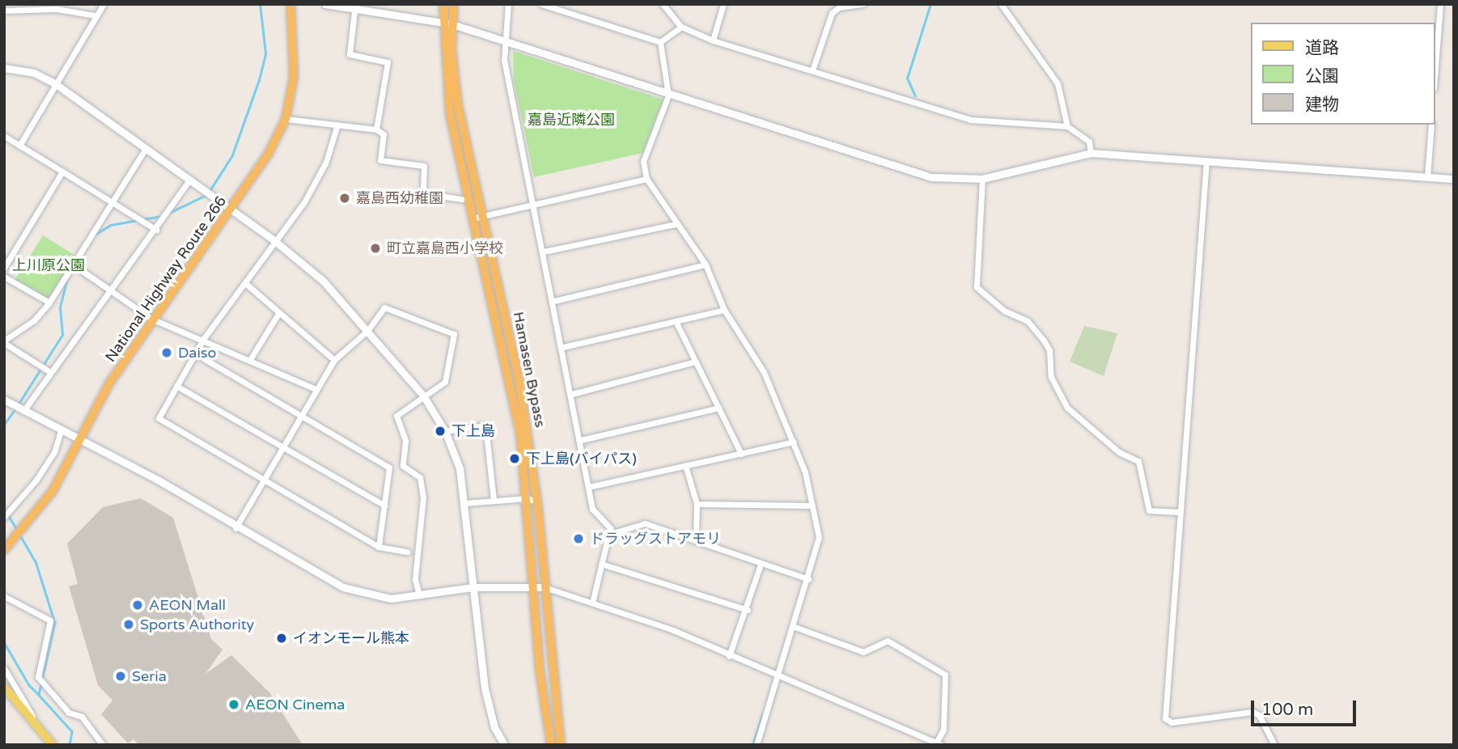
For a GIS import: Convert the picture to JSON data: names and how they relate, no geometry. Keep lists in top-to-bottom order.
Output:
{
  "streets": {
    "highway": ["National Highway Route 266", "Hamasen Bypass"]
  },
  "parks": ["嘉島近隣公園", "上川原公園"],
  "places": [
    "嘉島西幼稚園",
    "町立嘉島西小学校",
    "Daiso",
    "下上島",
    "下上島(バイパス)",
    "ドラッグストアモリ",
    "AEON Mall",
    "Sports Authority",
    "イオンモール熊本",
    "Seria",
    "AEON Cinema"
  ],
  "legend": ["道路", "公園", "建物"],
  "scale_bar": "100 m"
}
